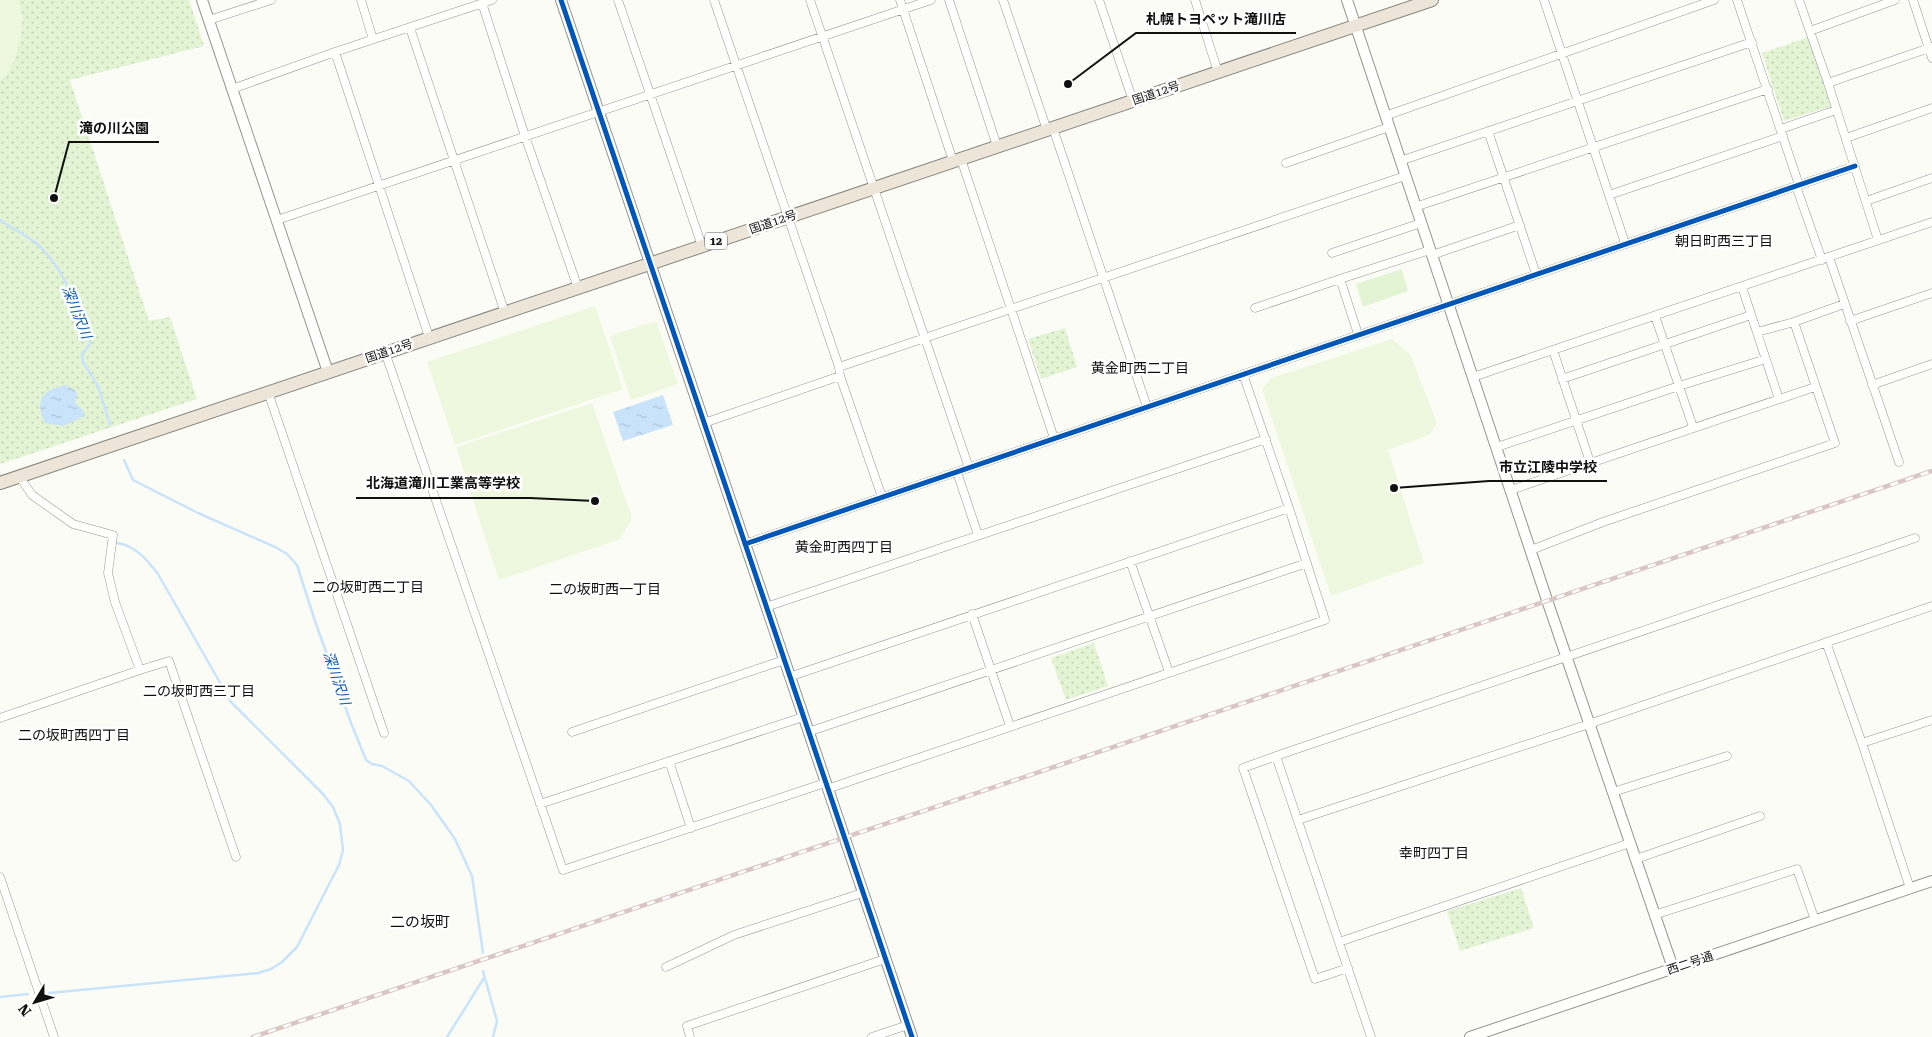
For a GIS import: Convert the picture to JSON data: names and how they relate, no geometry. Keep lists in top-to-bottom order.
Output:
{
  "streets": {
    "highway": ["国道12号", "12"],
    "street": ["西二号通"]
  },
  "districts": [
    "朝日町西三丁目",
    "黄金町西二丁目",
    "黄金町西四丁目",
    "二の坂町西二丁目",
    "二の坂町西一丁目",
    "二の坂町西三丁目",
    "二の坂町西四丁目",
    "幸町四丁目",
    "二の坂町"
  ],
  "water": ["深川沢川"],
  "places": [
    "札幌トヨペット滝川店",
    "滝の川公園",
    "市立江陵中学校",
    "北海道滝川工業高等学校"
  ],
  "north": "bottom left"
}
